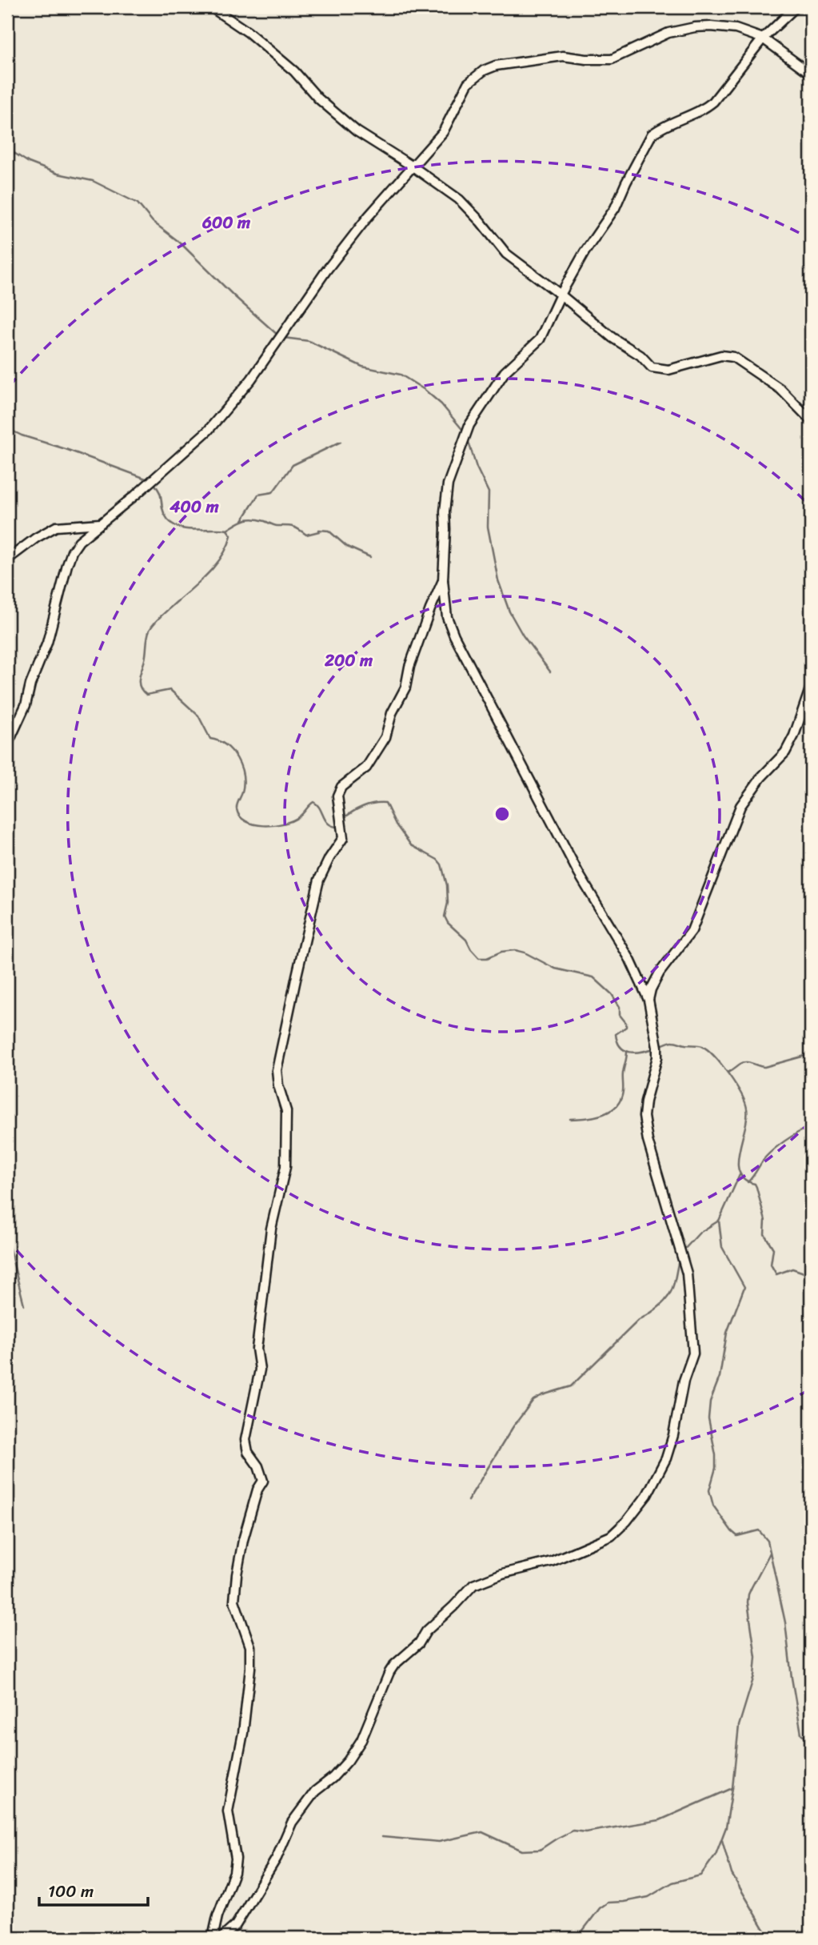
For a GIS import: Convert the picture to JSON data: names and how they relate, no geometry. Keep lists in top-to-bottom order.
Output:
{
  "scale_bar": "100 m",
  "rings": ["600 m", "400 m", "200 m"]
}
